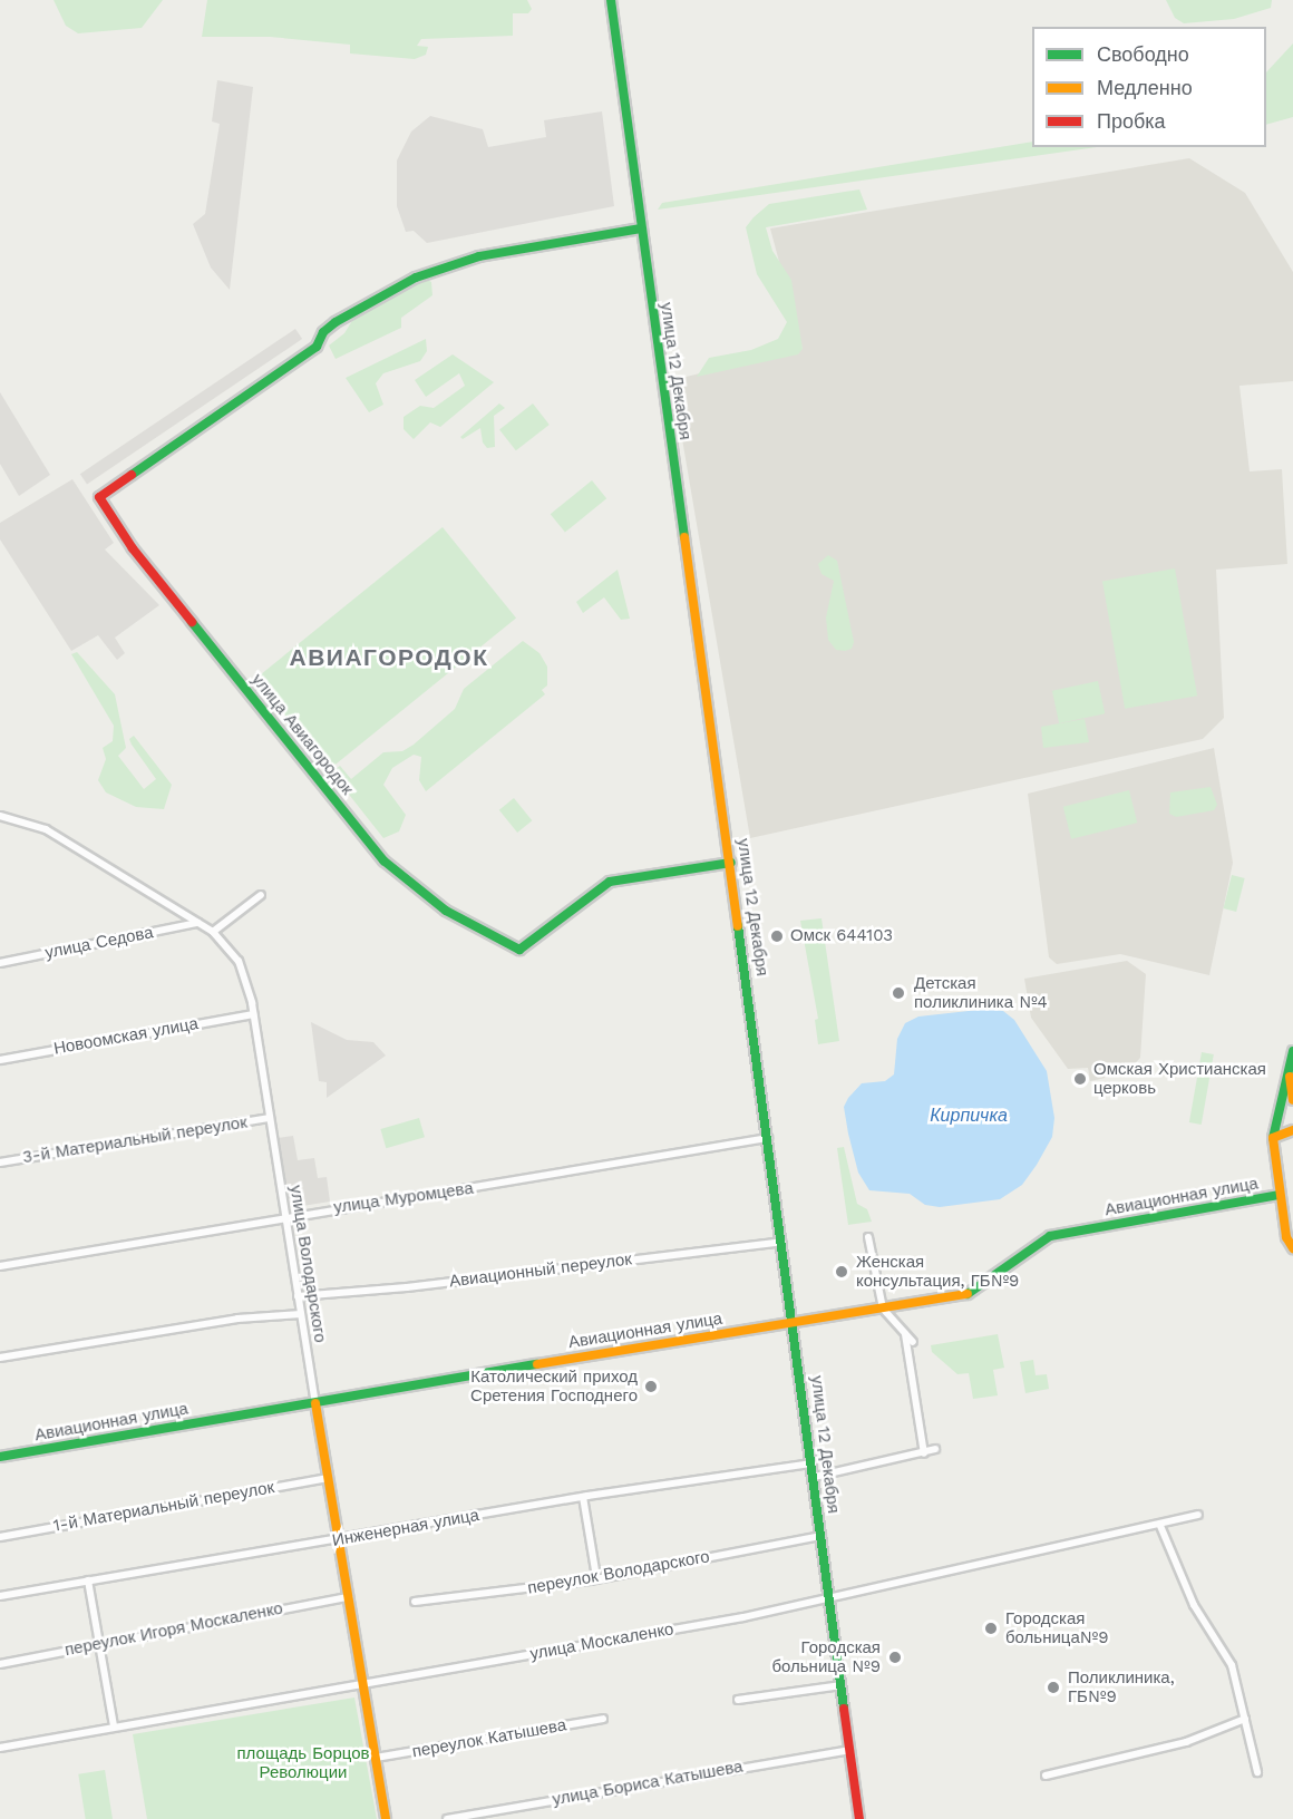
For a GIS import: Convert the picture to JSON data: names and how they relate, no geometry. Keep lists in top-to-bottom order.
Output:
{
  "streets": {
    "main road": [
      "улица 12 Декабря",
      "улица Авиагородок",
      "Авиационная улица",
      "улица Володарского"
    ],
    "street": [
      "улица Седова",
      "Новоомская улица",
      "3-й Материальный переулок",
      "улица Муромцева",
      "Авиационный переулок",
      "1-й Материальный переулок",
      "Инженерная улица",
      "переулок Володарского",
      "переулок Игоря Москаленко",
      "улица Москаленко",
      "переулок Катышева",
      "улица Бориса Катышева"
    ]
  },
  "crossings": [
    ["улица 12 Декабря", "улица Авиагородок"],
    ["улица 12 Декабря", "Авиационная улица"],
    ["улица 12 Декабря", "улица Муромцева"],
    ["улица 12 Декабря", "Авиационный переулок"],
    ["улица 12 Декабря", "Инженерная улица"],
    ["улица 12 Декабря", "переулок Володарского"],
    ["улица 12 Декабря", "улица Москаленко"],
    ["улица 12 Декабря", "улица Бориса Катышева"],
    ["улица Седова", "улица Володарского"],
    ["Новоомская улица", "улица Володарского"],
    ["3-й Материальный переулок", "улица Володарского"],
    ["Авиационная улица", "улица Володарского"],
    ["улица Муромцева", "улица Володарского"],
    ["улица Володарского", "Авиационный переулок"],
    ["улица Володарского", "1-й Материальный переулок"],
    ["улица Володарского", "Инженерная улица"],
    ["улица Володарского", "переулок Игоря Москаленко"],
    ["улица Володарского", "улица Москаленко"],
    ["улица Володарского", "переулок Катышева"]
  ],
  "districts": ["АВИАГОРОДОК"],
  "water": ["Кирпичка"],
  "parks": ["площадь Борцов Революции"],
  "places": [
    "Омск 644103",
    "Детская поликлиника №4",
    "Омская Христианская церковь",
    "Женская консультация, ГБ№9",
    "Католический приход Сретения Господнего",
    "Городская больница№9",
    "Городская больница №9",
    "Поликлиника, ГБ№9"
  ],
  "legend": ["Свободно", "Медленно", "Пробка"]
}
